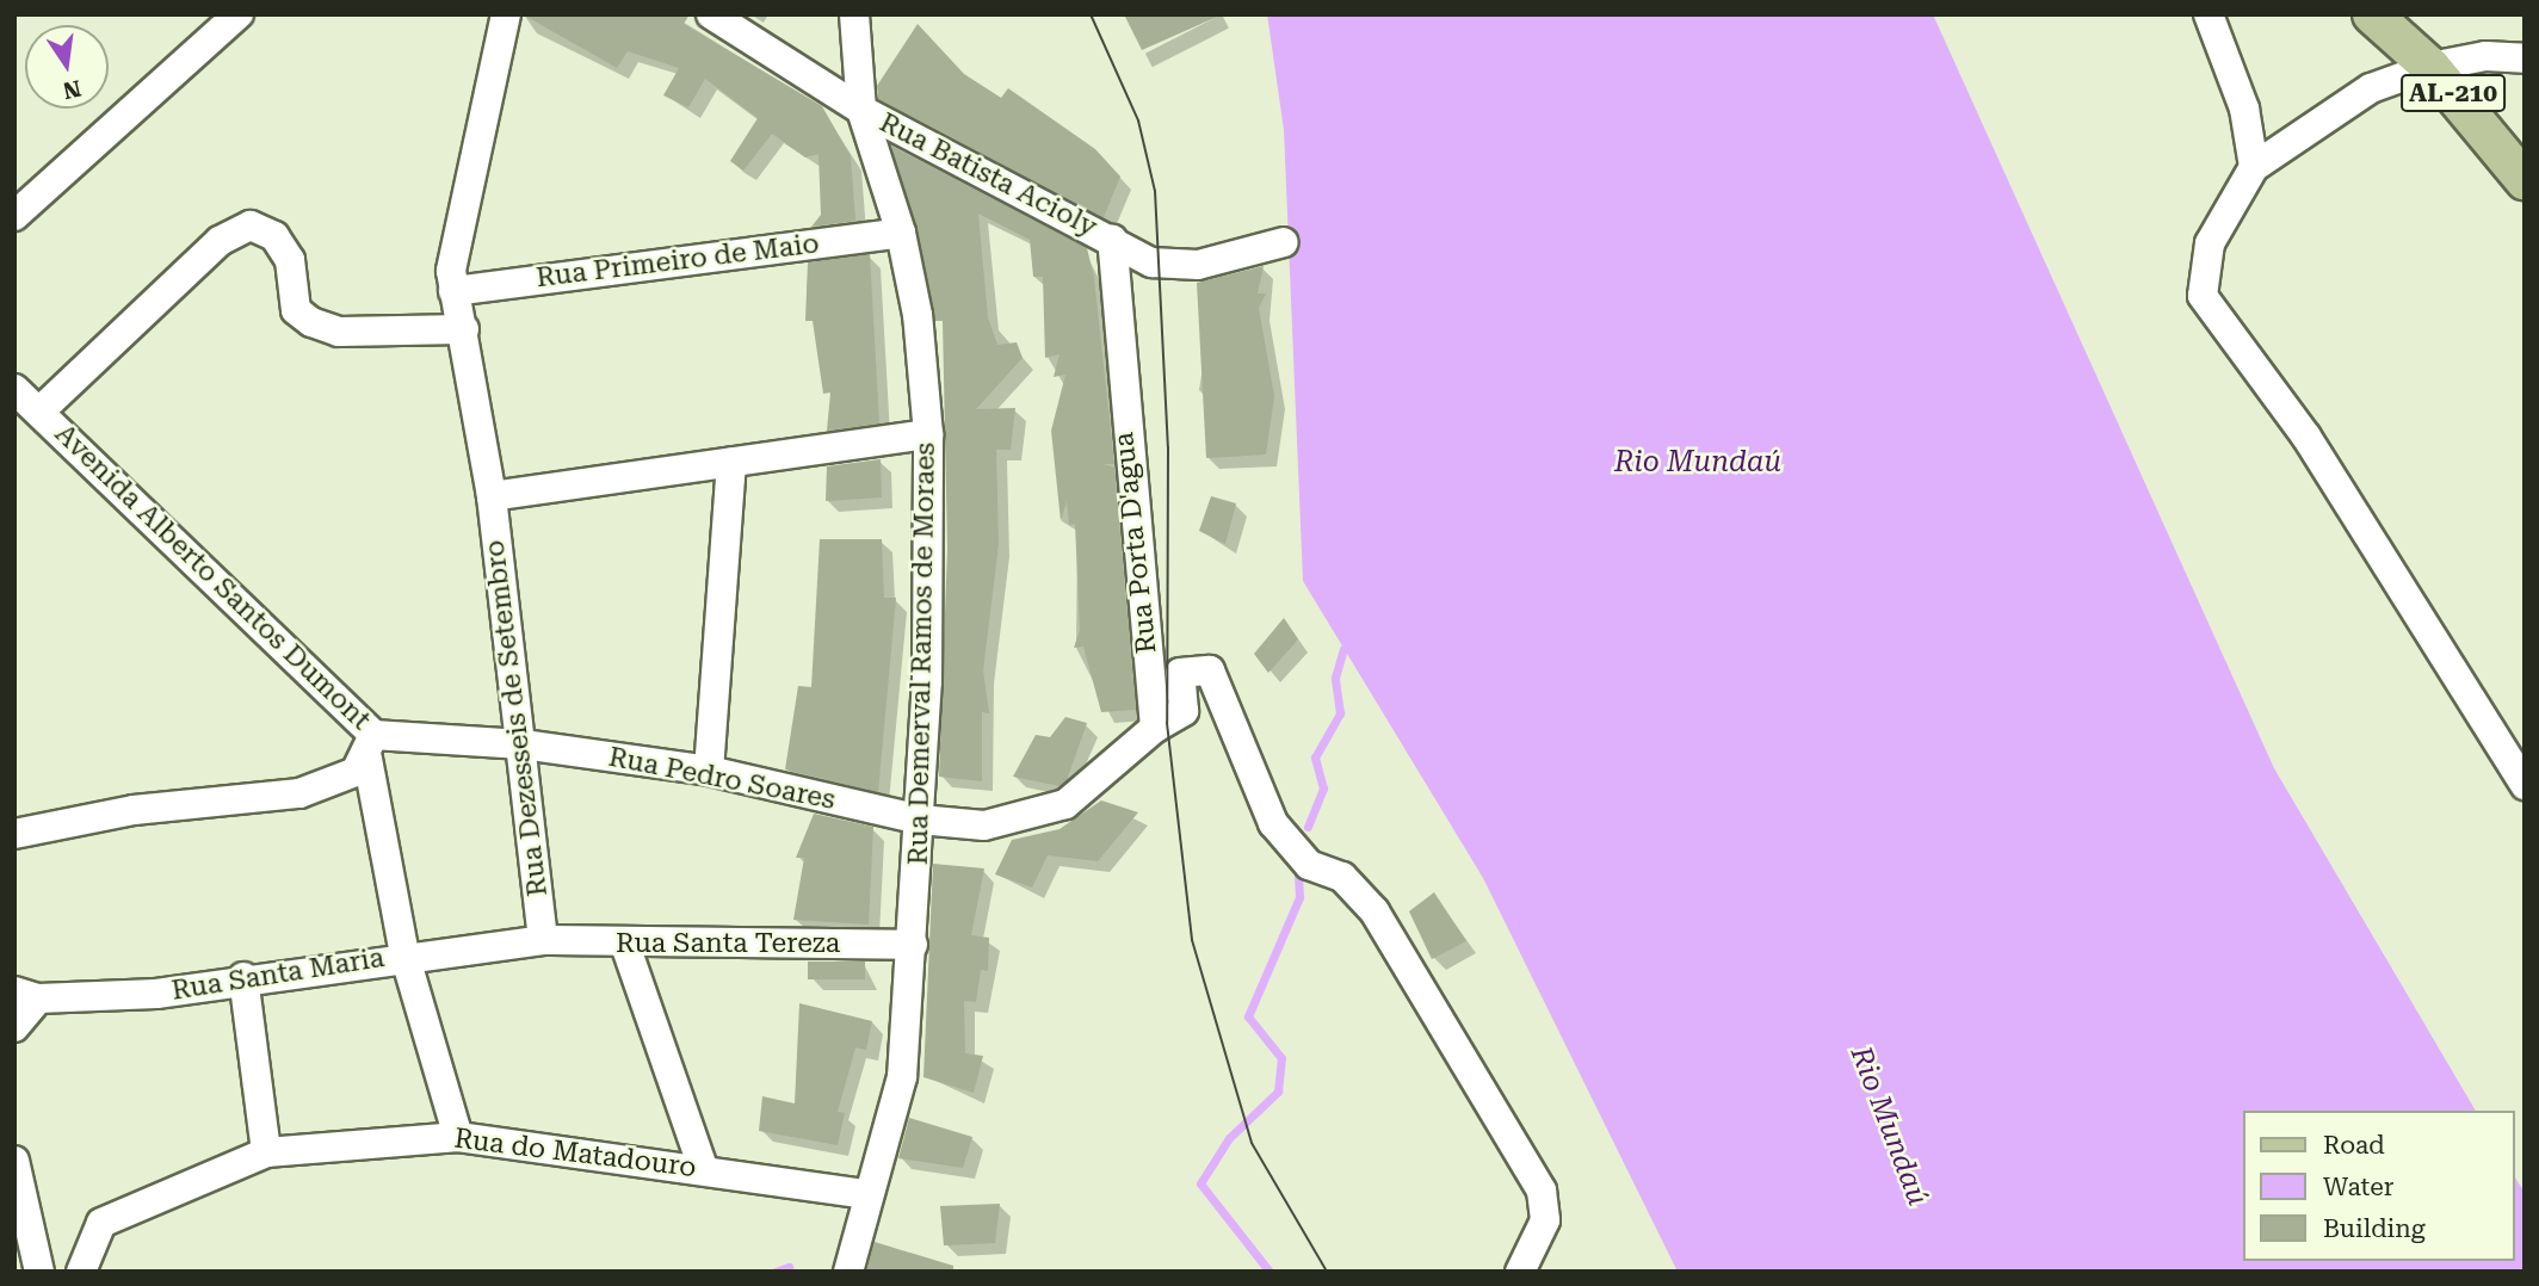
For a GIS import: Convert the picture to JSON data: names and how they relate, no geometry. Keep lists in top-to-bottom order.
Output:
{
  "streets": {
    "main road": ["AL-210"],
    "street": [
      "Rua Batista Acioly",
      "Rua Primeiro de Maio",
      "Rua Porta D'agua",
      "Avenida Alberto Santos Dumont",
      "Rua Demerval Ramos de Moraes",
      "Rua Dezesseis de Setembro",
      "Rua Pedro Soares",
      "Rua Santa Tereza",
      "Rua Santa Maria",
      "Rua do Matadouro"
    ]
  },
  "crossings": [
    ["Rua Batista Acioly", "Rua Porta D'agua"],
    ["Rua Batista Acioly", "Rua Demerval Ramos de Moraes"],
    ["Rua Primeiro de Maio", "Rua Demerval Ramos de Moraes"],
    ["Rua Primeiro de Maio", "Rua Dezesseis de Setembro"],
    ["Rua Porta D'agua", "Rua Pedro Soares"],
    ["Avenida Alberto Santos Dumont", "Rua Dezesseis de Setembro"],
    ["Avenida Alberto Santos Dumont", "Rua Pedro Soares"],
    ["Rua Demerval Ramos de Moraes", "Rua Pedro Soares"],
    ["Rua Demerval Ramos de Moraes", "Rua Santa Tereza"],
    ["Rua Demerval Ramos de Moraes", "Rua do Matadouro"],
    ["Rua Dezesseis de Setembro", "Rua Pedro Soares"],
    ["Rua Dezesseis de Setembro", "Rua Santa Tereza"],
    ["Rua Dezesseis de Setembro", "Rua Santa Maria"],
    ["Rua Santa Tereza", "Rua Santa Maria"]
  ],
  "water": ["Rio Mundaú"],
  "legend": ["Road", "Water", "Building"],
  "north": "bottom"
}
